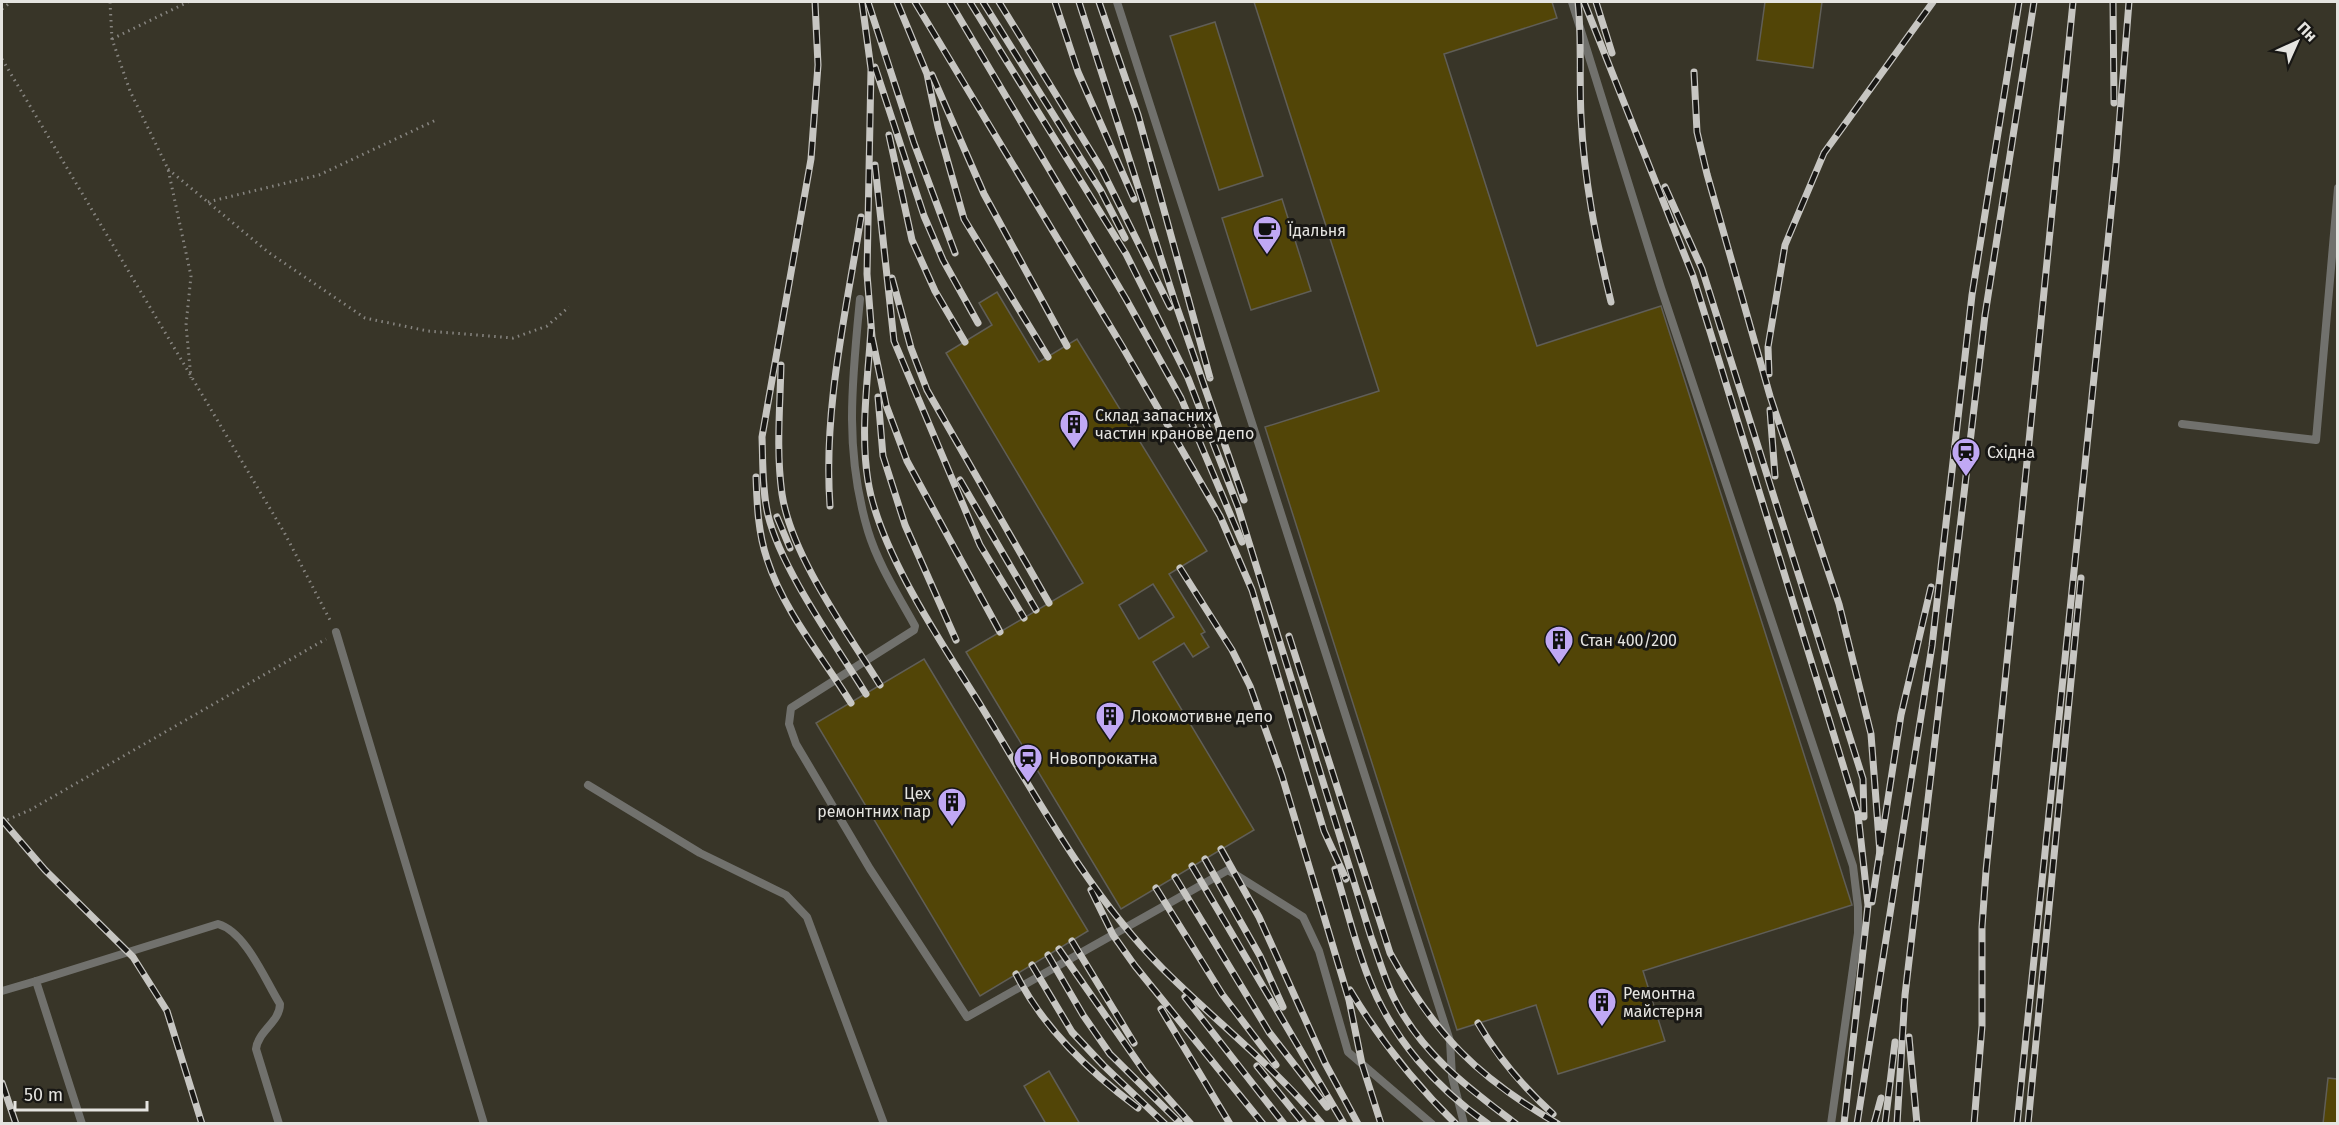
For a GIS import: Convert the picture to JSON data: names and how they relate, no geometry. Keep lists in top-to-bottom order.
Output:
{
  "places": {
    "cafe": ["Їдальня"],
    "building": [
      "Склад запасних частин кранове депо",
      "Стан 400/200",
      "Локомотивне депо",
      "Цех ремонтних пар",
      "Ремонтна майстерня"
    ],
    "station": ["Східна", "Новопрокатна"]
  },
  "scale_bar": "50 m",
  "north": "top right"
}
